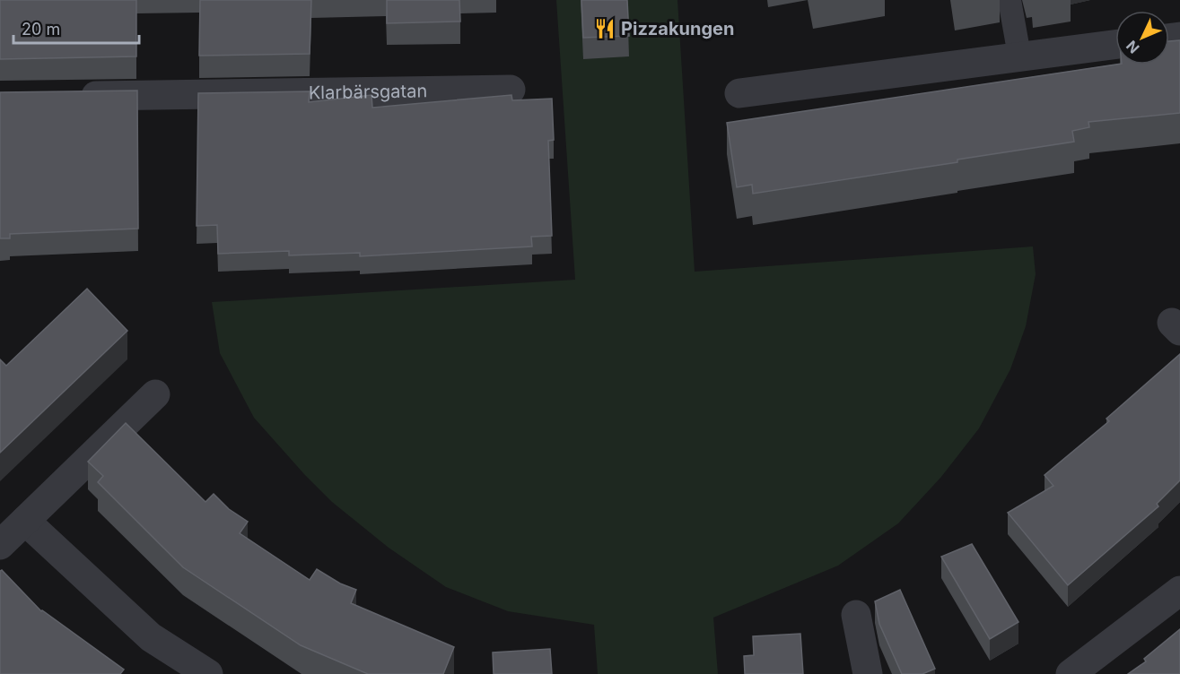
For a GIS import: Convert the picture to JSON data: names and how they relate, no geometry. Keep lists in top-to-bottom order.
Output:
{
  "streets": {
    "street": ["Klarbärsgatan"]
  },
  "places": {
    "restaurant": ["Pizzakungen"]
  },
  "scale_bar": "20 m",
  "north": "bottom left"
}
